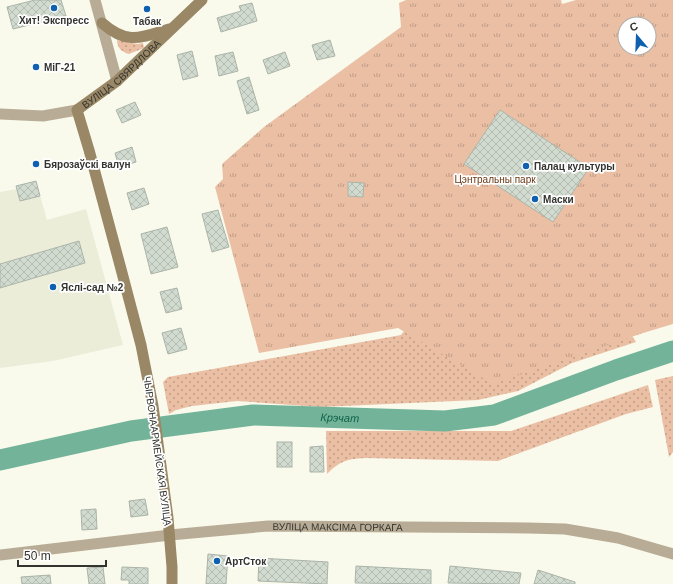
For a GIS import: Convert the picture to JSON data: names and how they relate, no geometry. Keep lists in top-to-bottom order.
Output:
{
  "streets": {
    "main road": ["ВУЛІЦА СВЯРДЛОВА", "ЧЫРВОНААРМЕЙСКАЯ ВУЛІЦА"],
    "street": ["ВУЛІЦА МАКСІМА ГОРКАГА"]
  },
  "crossings": [
    ["ВУЛІЦА СВЯРДЛОВА", "ЧЫРВОНААРМЕЙСКАЯ ВУЛІЦА"],
    ["ЧЫРВОНААРМЕЙСКАЯ ВУЛІЦА", "ВУЛІЦА МАКСІМА ГОРКАГА"]
  ],
  "water": ["Крэчат"],
  "parks": ["Цэнтральны парк"],
  "places": [
    "Хит! Экспресс",
    "Табак",
    "МіГ-21",
    "Бярозаўскі валун",
    "Палац культуры",
    "Маски",
    "Яслі-сад №2",
    "АртСток"
  ],
  "scale_bar": "50 m",
  "north": "top"
}
